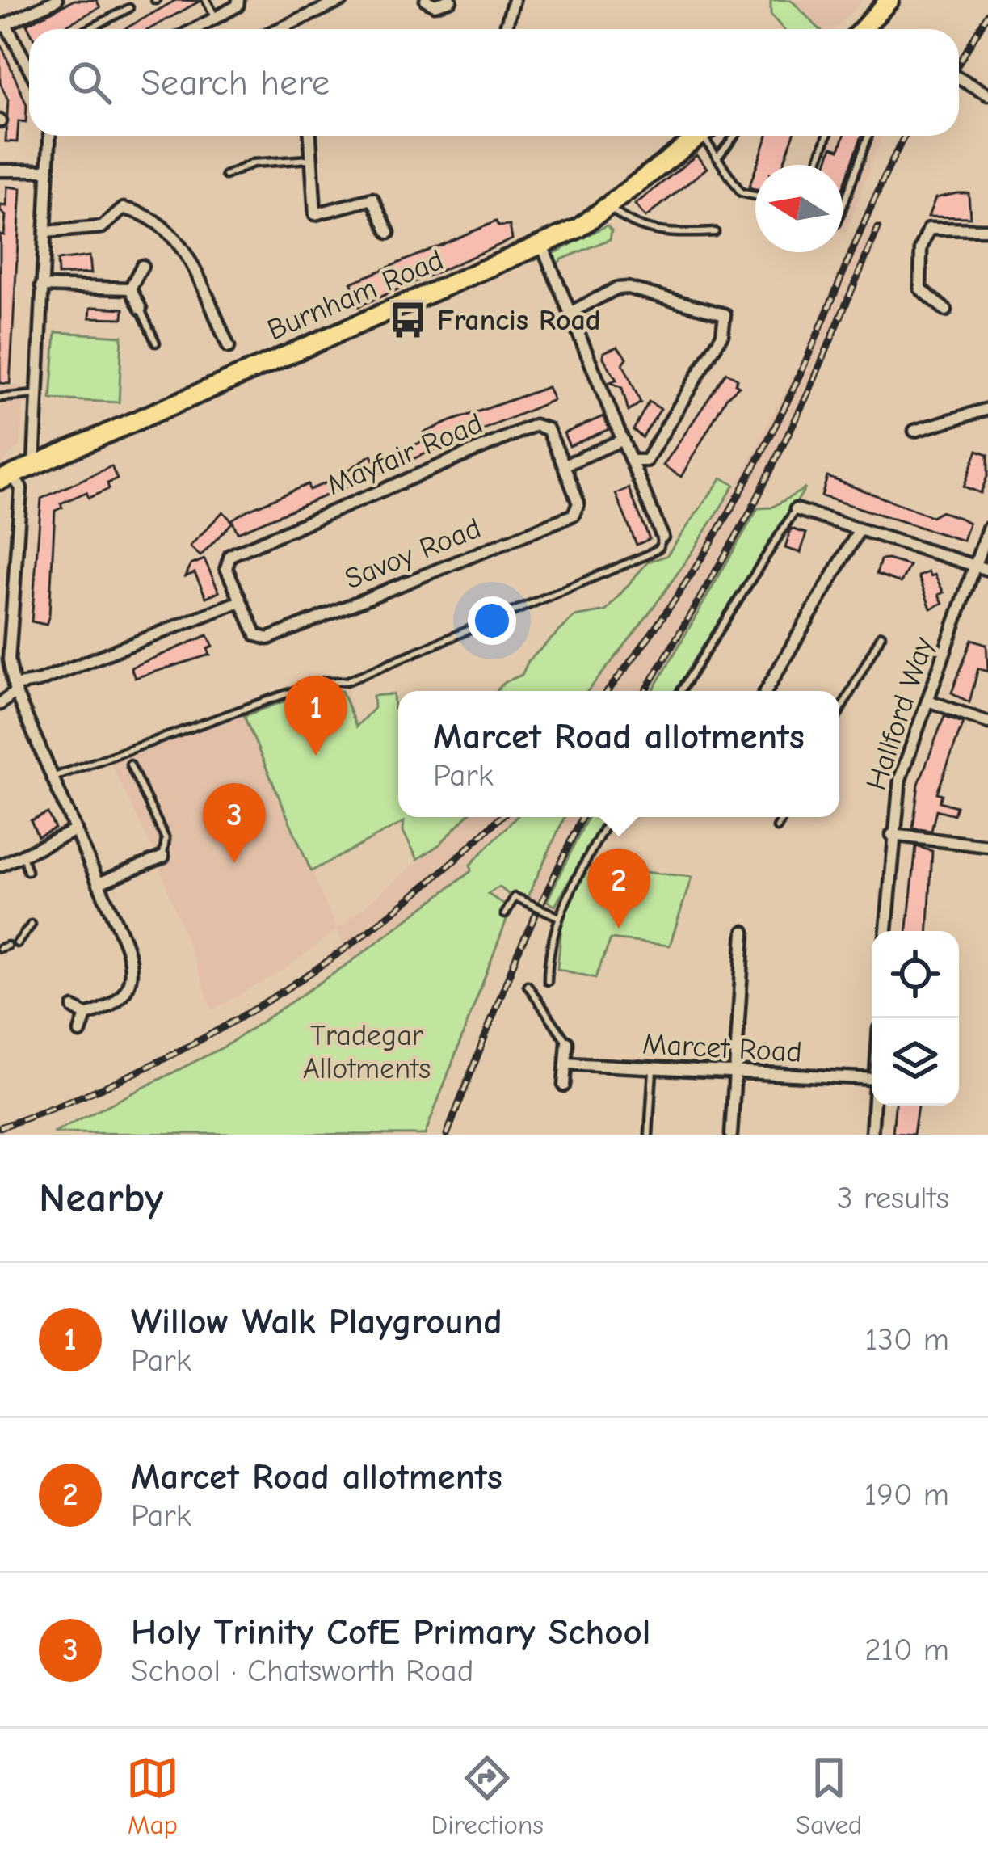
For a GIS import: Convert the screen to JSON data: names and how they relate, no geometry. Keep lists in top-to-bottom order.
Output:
{
  "streets": {
    "main road": ["Burnham Road"],
    "street": [
      "Mayfair Road",
      "Savoy Road",
      "Hallford Way",
      "Marcet Road"
    ]
  },
  "crossings": [
    ["Mayfair Road", "Savoy Road"]
  ],
  "parks": ["Tradegar Allotments"],
  "places": {
    "bus stop": ["Francis Road"]
  },
  "north": "left",
  "page": {
    "search": "Search here",
    "pins": ["1", "3", "2"],
    "popup": ["Marcet Road allotments", "Park"],
    "heading": ["Nearby", "3 results"],
    "list": [
      {
        "mark": "1",
        "name": "Willow Walk Playground",
        "note": "Park",
        "value": "130 m"
      },
      {
        "mark": "2",
        "name": "Marcet Road allotments",
        "note": "Park",
        "value": "190 m"
      },
      {
        "mark": "3",
        "name": "Holy Trinity CofE Primary School",
        "note": "School · Chatsworth Road",
        "value": "210 m"
      }
    ],
    "nav": ["Map", "Directions", "Saved"]
  }
}
